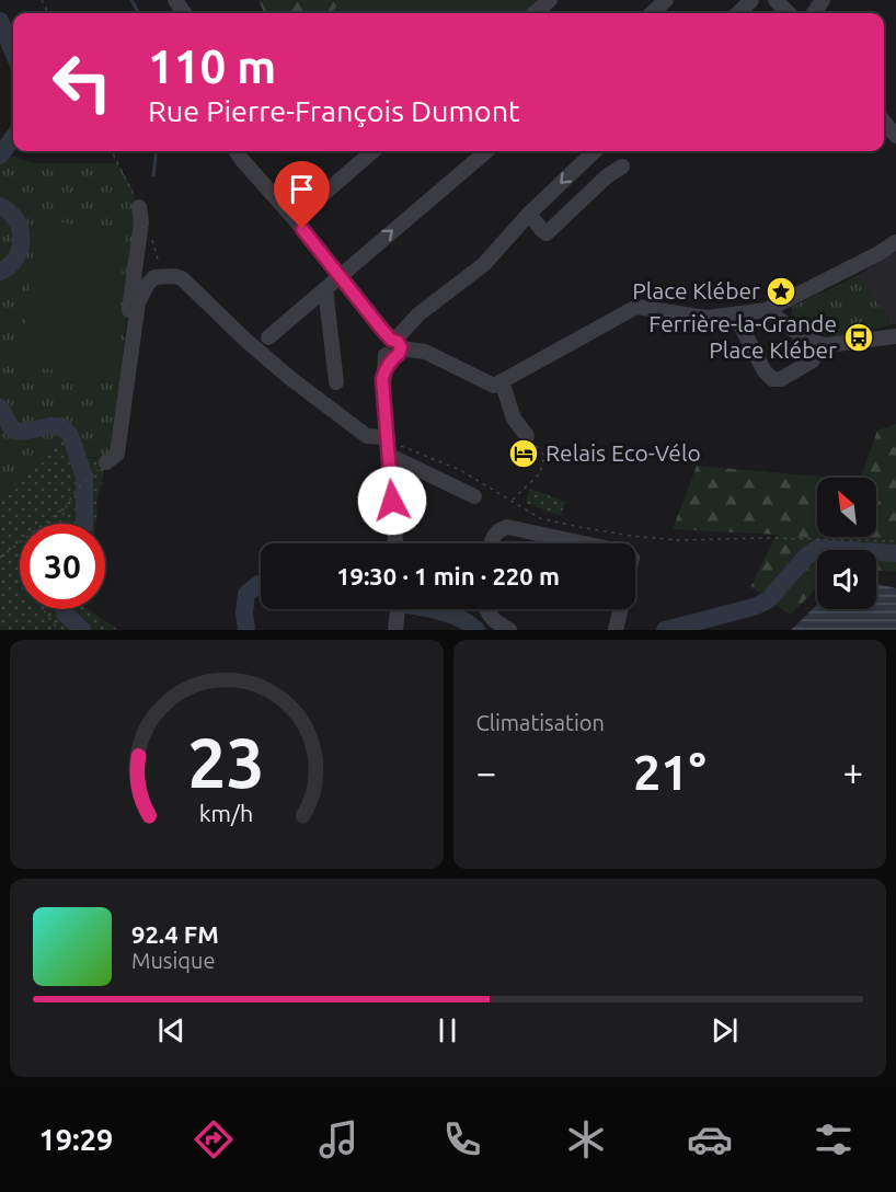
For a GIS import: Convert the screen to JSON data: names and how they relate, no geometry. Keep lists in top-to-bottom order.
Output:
{
  "places": {
    "place": ["Place Kléber"],
    "bus stop": ["Ferrière-la-Grande Place Kléber"],
    "hotel": ["Relais Eco-Vélo"]
  },
  "north": "top left",
  "page": {
    "turn": ["110 m", "Rue Pierre-François Dumont"],
    "limit": "30",
    "trip": "19:30 · 1 min · 220 m",
    "tile": "Climatisation",
    "heat": ["−", "21°", "+"],
    "song": ["92.4 FM", "Musique"],
    "tabs": "19:29",
    "gauge": ["23", "km/h"]
  }
}
